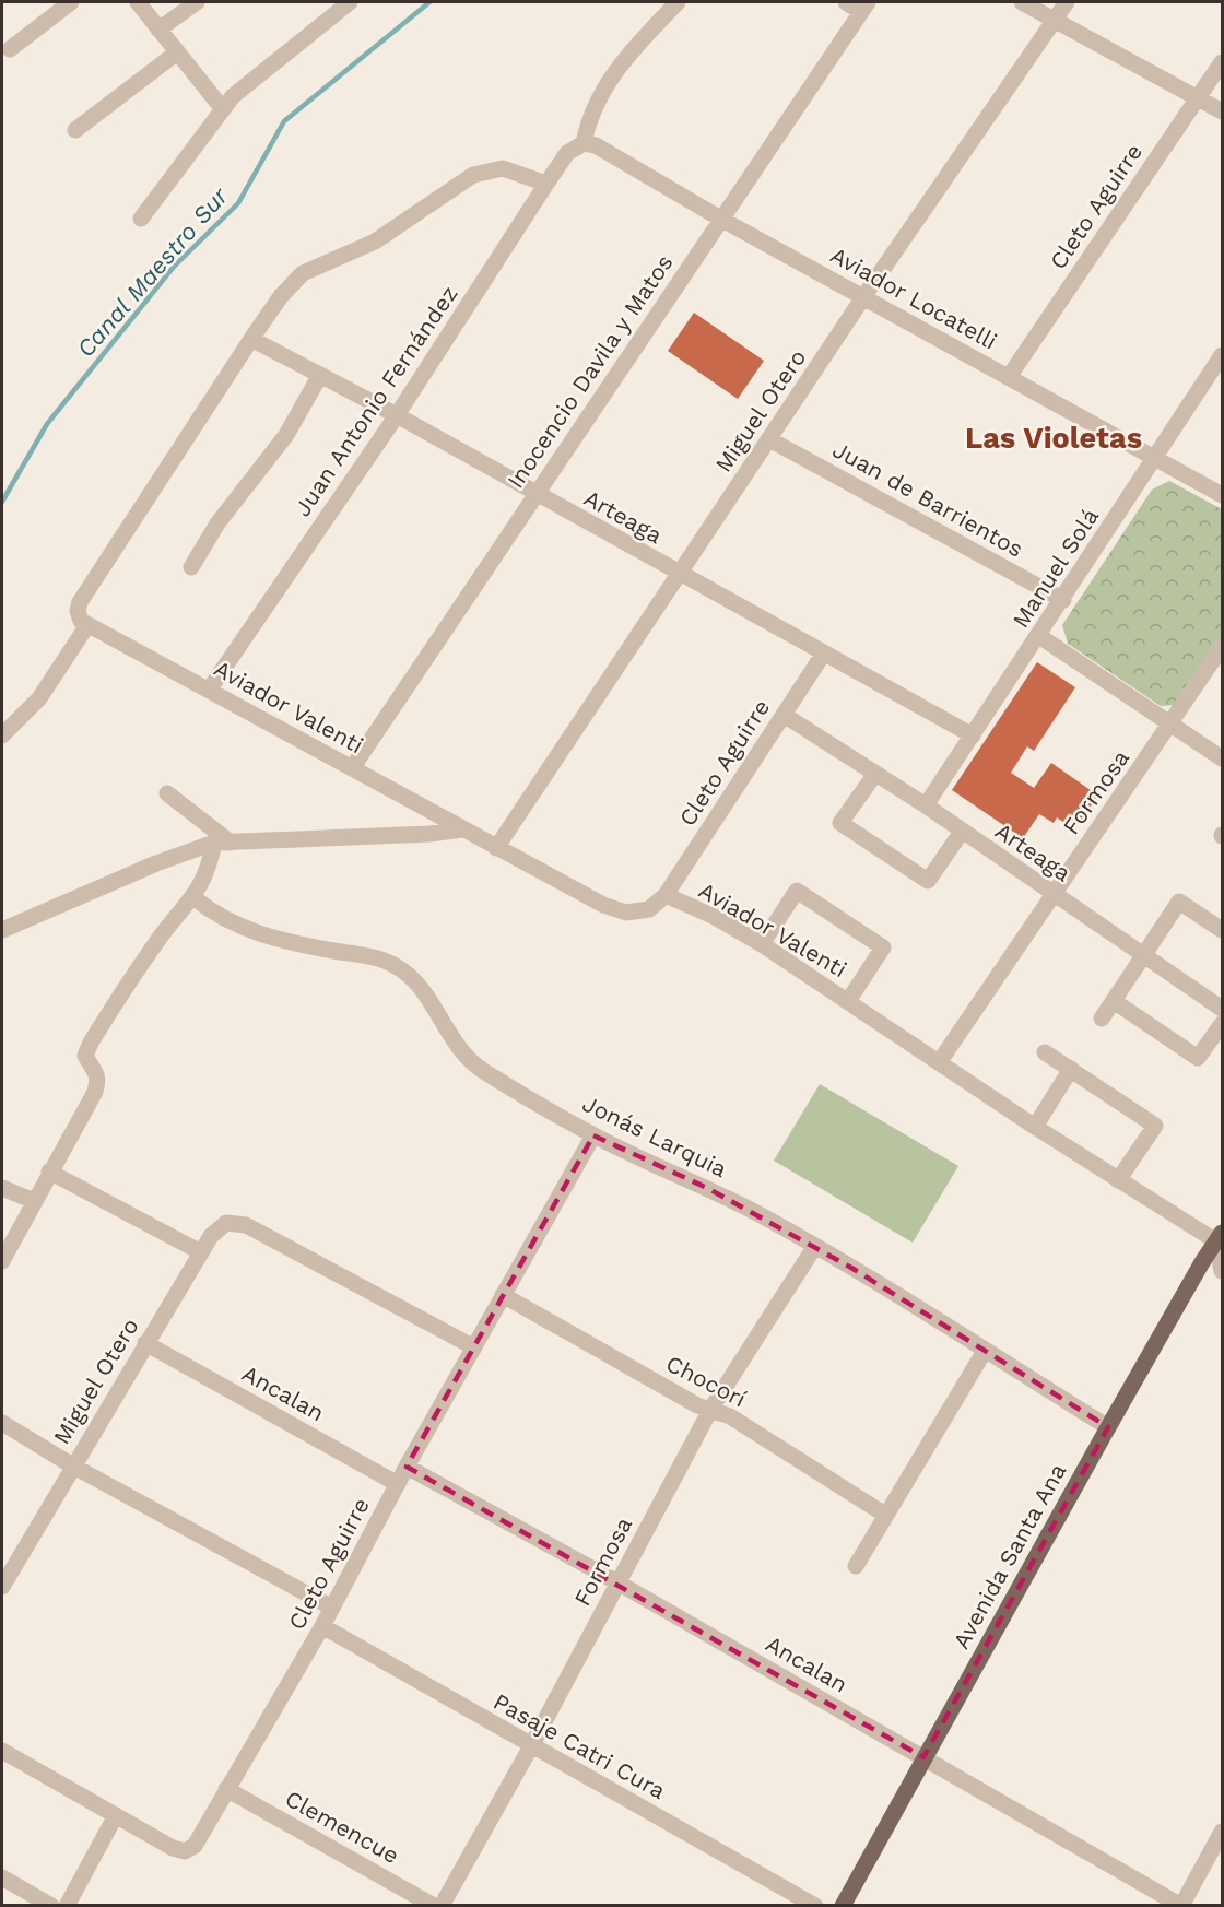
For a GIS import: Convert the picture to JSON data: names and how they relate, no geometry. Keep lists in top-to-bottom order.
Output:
{
  "streets": {
    "main road": ["Avenida Santa Ana"],
    "street": [
      "Cleto Aguirre",
      "Aviador Locatelli",
      "Inocencio Davila y Matos",
      "Juan Antonio Fernández",
      "Miguel Otero",
      "Juan de Barrientos",
      "Arteaga",
      "Manuel Solá",
      "Aviador Valenti",
      "Formosa",
      "Jonás Larquia",
      "Chocorí",
      "Ancalan",
      "Pasaje Catri Cura",
      "Clemencue"
    ]
  },
  "crossings": [
    ["Cleto Aguirre", "Aviador Locatelli"],
    ["Cleto Aguirre", "Miguel Otero"],
    ["Cleto Aguirre", "Arteaga"],
    ["Cleto Aguirre", "Aviador Valenti"],
    ["Cleto Aguirre", "Jonás Larquia"],
    ["Cleto Aguirre", "Chocorí"],
    ["Cleto Aguirre", "Ancalan"],
    ["Cleto Aguirre", "Pasaje Catri Cura"],
    ["Cleto Aguirre", "Clemencue"],
    ["Aviador Locatelli", "Inocencio Davila y Matos"],
    ["Aviador Locatelli", "Juan Antonio Fernández"],
    ["Aviador Locatelli", "Miguel Otero"],
    ["Aviador Locatelli", "Manuel Solá"],
    ["Inocencio Davila y Matos", "Arteaga"],
    ["Inocencio Davila y Matos", "Aviador Valenti"],
    ["Juan Antonio Fernández", "Arteaga"],
    ["Juan Antonio Fernández", "Aviador Valenti"],
    ["Miguel Otero", "Juan de Barrientos"],
    ["Miguel Otero", "Arteaga"],
    ["Miguel Otero", "Aviador Valenti"],
    ["Miguel Otero", "Ancalan"],
    ["Juan de Barrientos", "Manuel Solá"],
    ["Arteaga", "Manuel Solá"],
    ["Arteaga", "Aviador Valenti"],
    ["Arteaga", "Formosa"],
    ["Aviador Valenti", "Formosa"],
    ["Aviador Valenti", "Avenida Santa Ana"],
    ["Formosa", "Jonás Larquia"],
    ["Formosa", "Chocorí"],
    ["Formosa", "Ancalan"],
    ["Formosa", "Pasaje Catri Cura"],
    ["Jonás Larquia", "Avenida Santa Ana"],
    ["Ancalan", "Avenida Santa Ana"]
  ],
  "districts": ["Las Violetas"],
  "water": ["Canal Maestro Sur"]
}
